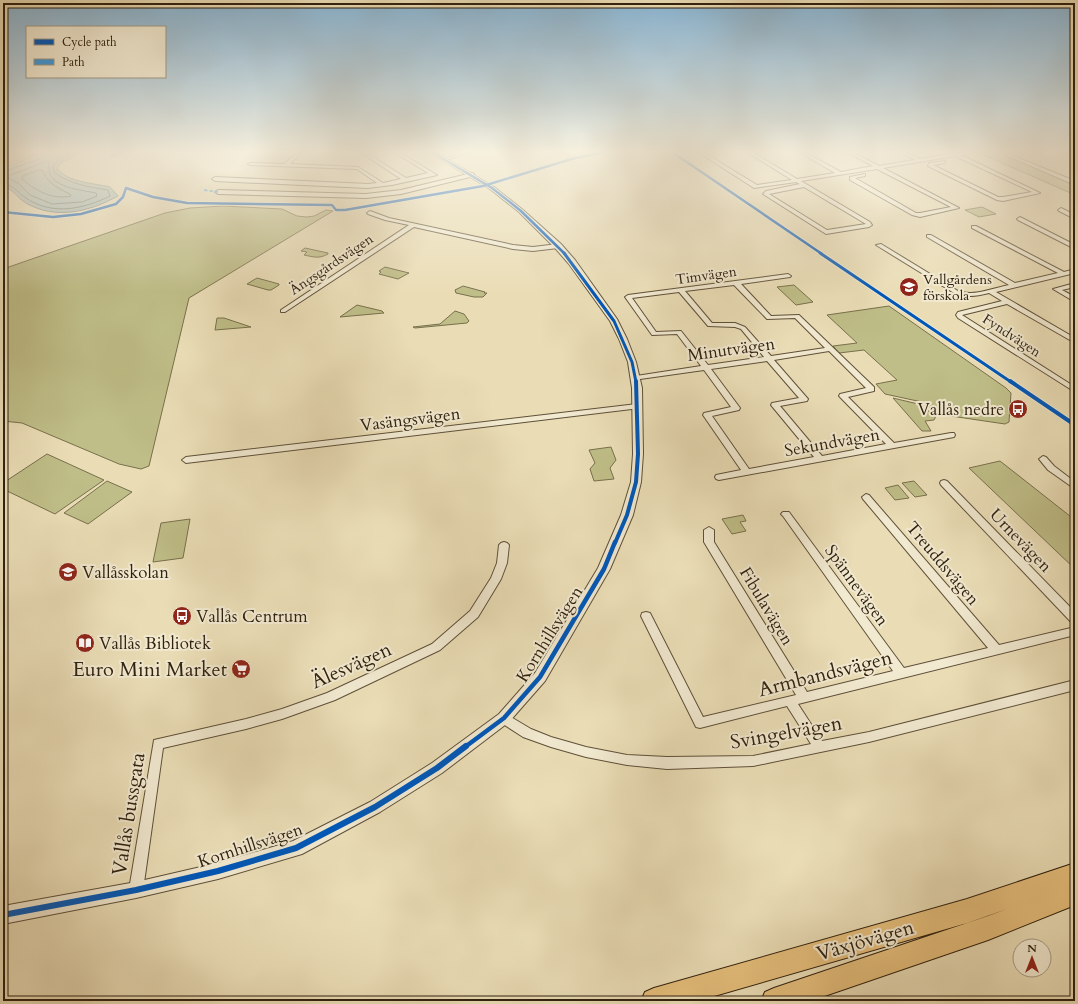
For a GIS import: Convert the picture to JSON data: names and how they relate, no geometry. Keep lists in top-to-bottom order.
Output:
{
  "streets": {
    "highway": ["Växjövägen"],
    "street": [
      "Ängsgårdsvägen",
      "Timvägen",
      "Fyndvägen",
      "Minutvägen",
      "Vasängsvägen",
      "Sekundvägen",
      "Urnevägen",
      "Treuddsvägen",
      "Spännevägen",
      "Fibulavägen",
      "Kornhillsvägen",
      "Älesvägen",
      "Armbandsvägen",
      "Svingelvägen",
      "Vallås bussgata"
    ]
  },
  "crossings": [
    ["Timvägen", "Minutvägen"],
    ["Minutvägen", "Kornhillsvägen"],
    ["Vasängsvägen", "Kornhillsvägen"],
    ["Treuddsvägen", "Armbandsvägen"],
    ["Spännevägen", "Armbandsvägen"],
    ["Fibulavägen", "Armbandsvägen"],
    ["Kornhillsvägen", "Svingelvägen"],
    ["Kornhillsvägen", "Vallås bussgata"],
    ["Älesvägen", "Vallås bussgata"]
  ],
  "places": {
    "school or university": ["Vallgårdens förskola", "Vallåsskolan"],
    "bus stop": ["Vallås nedre", "Vallås Centrum"],
    "library": ["Vallås Bibliotek"],
    "supermarket": ["Euro Mini Market"]
  },
  "legend": ["Cycle path", "Path"],
  "north": "top"
}
